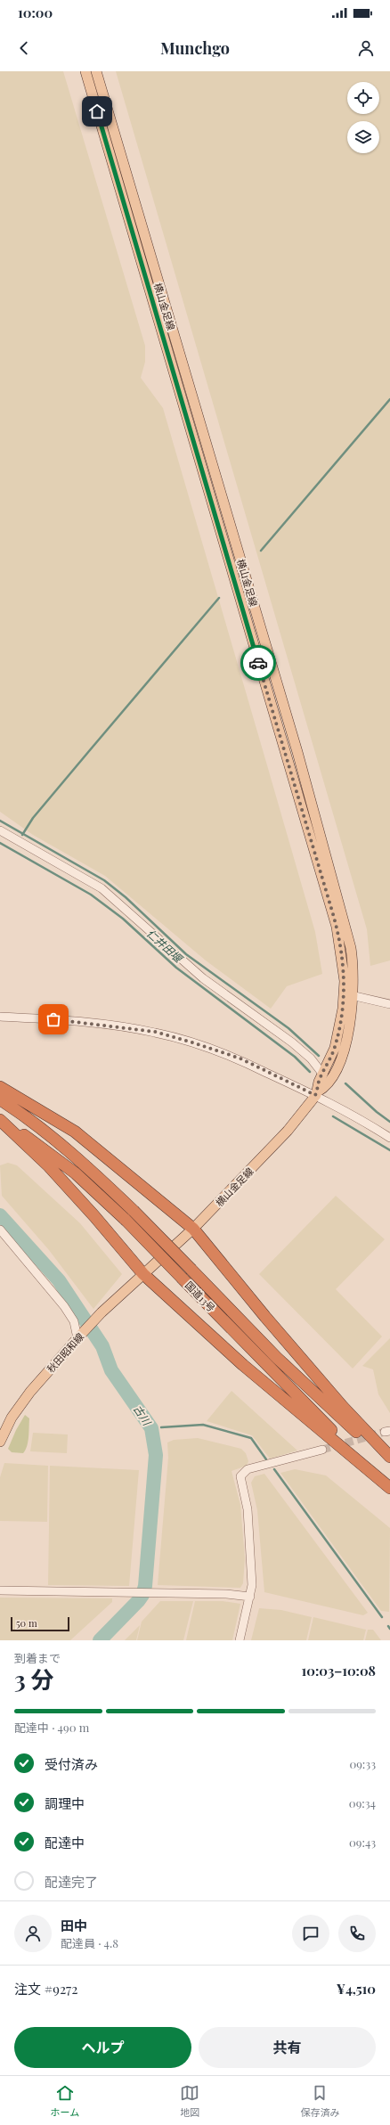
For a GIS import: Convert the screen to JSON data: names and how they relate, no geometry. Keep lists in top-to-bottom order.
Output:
{
  "streets": {
    "highway": ["国道13号"],
    "main road": ["横山金足線", "秋田昭和線"]
  },
  "crossings": [
    ["横山金足線", "秋田昭和線"]
  ],
  "water": ["仁井田堰", "古川"],
  "scale_bar": "50 m",
  "page": {
    "status": "10:00",
    "header": "Munchgo",
    "scale": "50 m",
    "heading": ["3 分", "到着まで", "10:03–10:08"],
    "panel": [
      "田中",
      "配達員 · 4.8",
      "注文 #9272",
      "¥4,510"
    ],
    "bar": "配達中 · 490 m",
    "list": [
      ["受付済み", "09:33"],
      ["調理中", "09:34"],
      ["配達中", "09:43"],
      "配達完了"
    ],
    "buttons": ["ヘルプ", "共有"],
    "tabs": ["ホーム", "地図", "保存済み"]
  }
}
